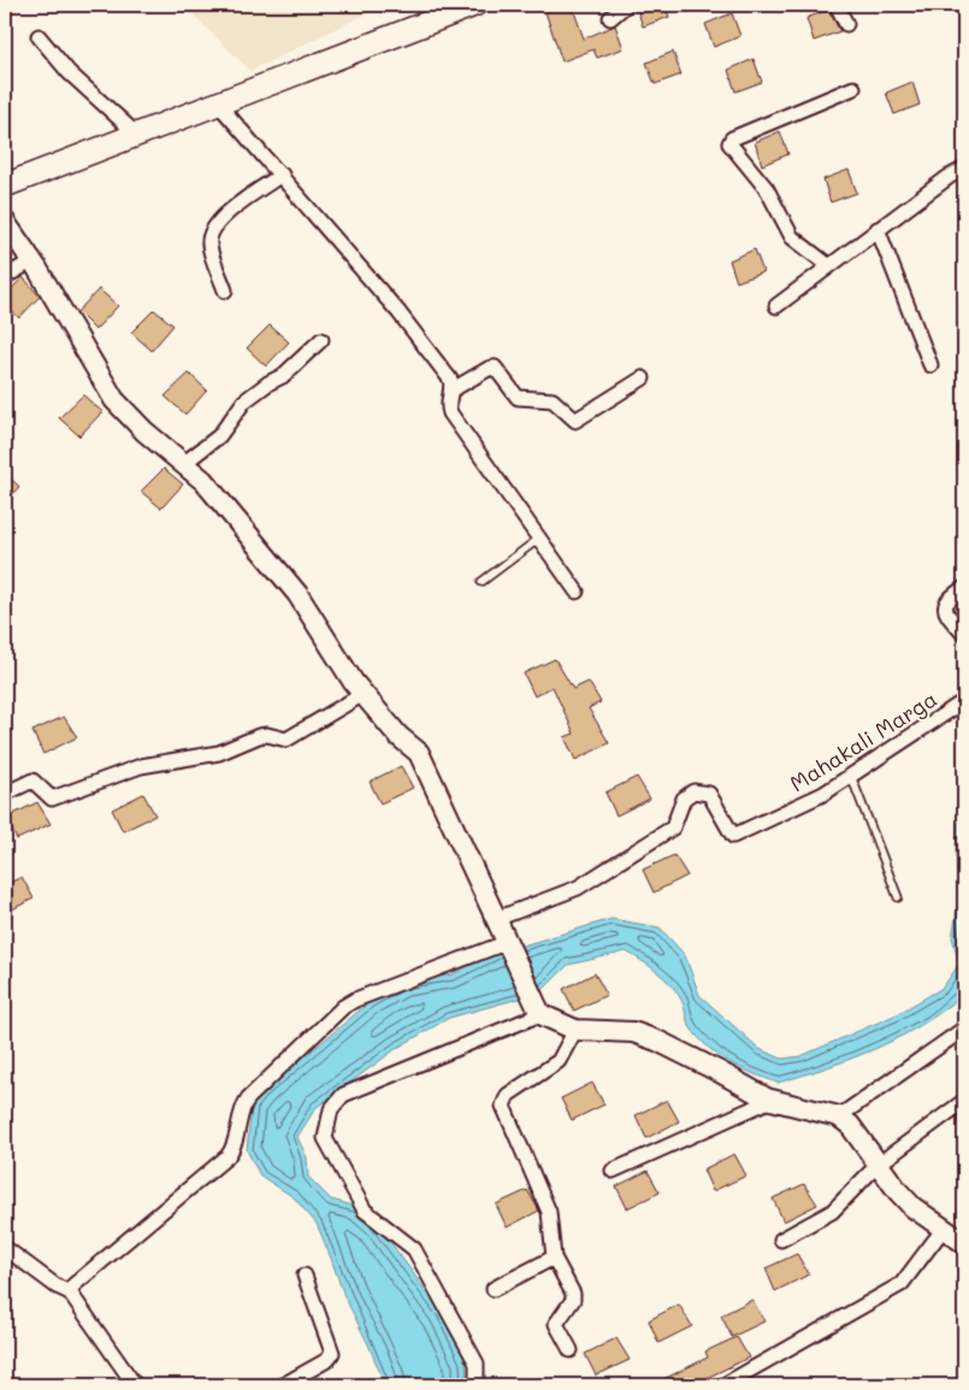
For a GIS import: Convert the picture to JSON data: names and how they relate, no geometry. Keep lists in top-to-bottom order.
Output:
{
  "streets": {
    "street": ["Mahakali Marga"]
  }
}
